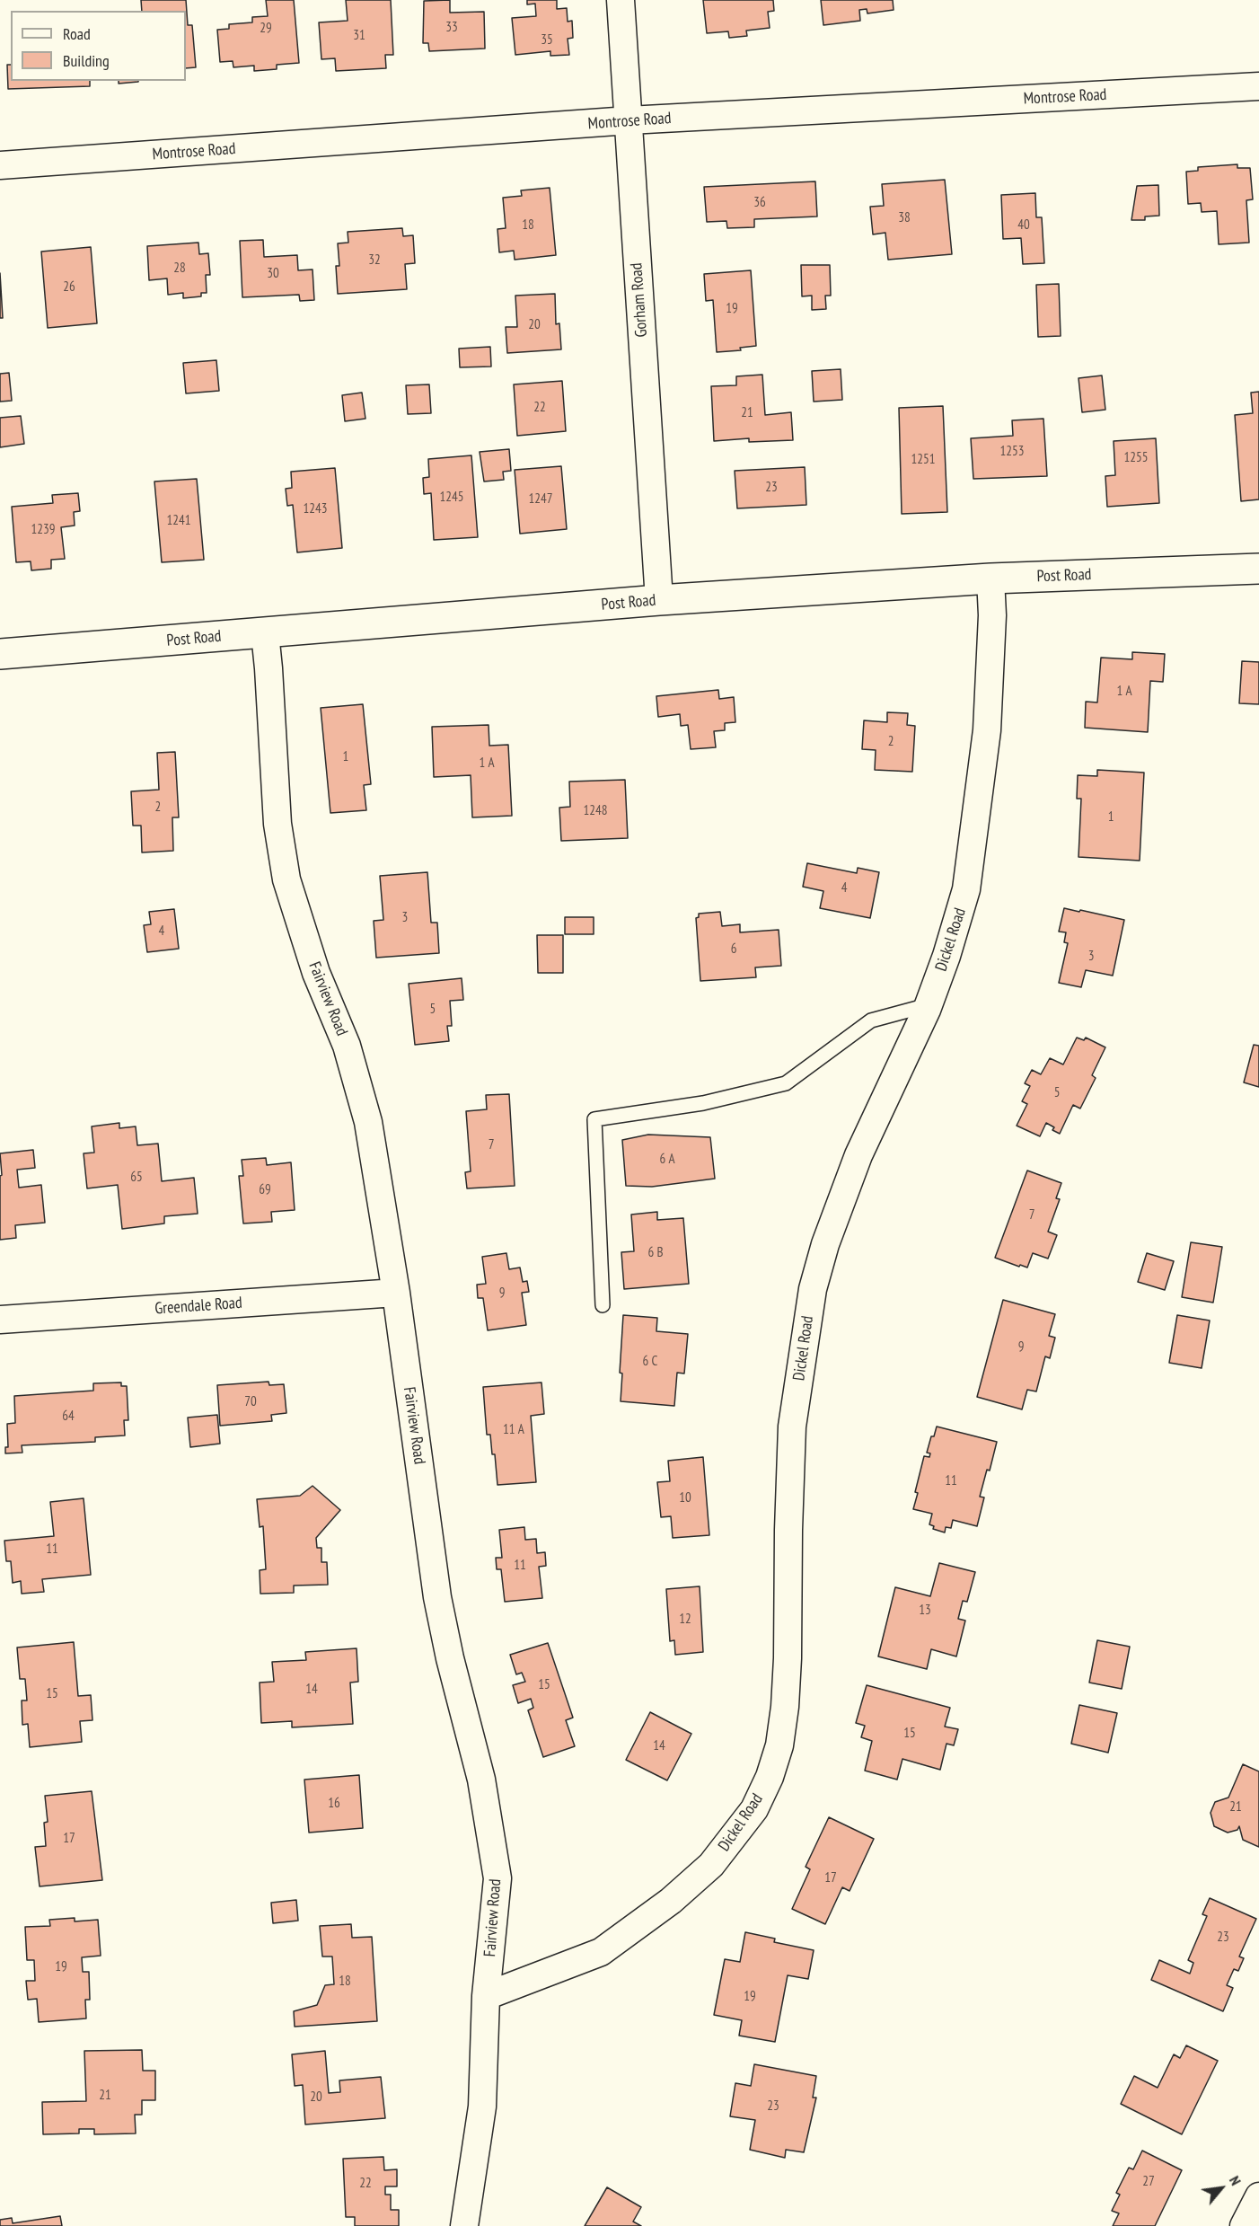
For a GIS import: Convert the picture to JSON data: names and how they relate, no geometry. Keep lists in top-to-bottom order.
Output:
{
  "streets": {
    "main road": ["Post Road"],
    "street": [
      "Montrose Road",
      "Gorham Road",
      "Dickel Road",
      "Fairview Road",
      "Greendale Road"
    ]
  },
  "crossings": [
    ["Montrose Road", "Gorham Road"],
    ["Gorham Road", "Post Road"],
    ["Post Road", "Dickel Road"],
    ["Post Road", "Fairview Road"],
    ["Dickel Road", "Fairview Road"],
    ["Fairview Road", "Greendale Road"]
  ],
  "house_numbers": [
    "33",
    "29",
    "31",
    "35",
    "36",
    "38",
    "18",
    "40",
    "32",
    "28",
    "30",
    "26",
    "19",
    "20",
    "22",
    "21",
    "1253",
    "1255",
    "1251",
    "23",
    "1245",
    "1247",
    "1243",
    "1241",
    "1239",
    "1 A",
    "2",
    "1",
    "1 A",
    "2",
    "1248",
    "1",
    "4",
    "3",
    "4",
    "6",
    "3",
    "5",
    "5",
    "7",
    "6 A",
    "65",
    "69",
    "7",
    "6 B",
    "9",
    "9",
    "6 C",
    "70",
    "64",
    "11 A",
    "11",
    "10",
    "11",
    "11",
    "13",
    "12",
    "15",
    "14",
    "15",
    "15",
    "14",
    "16",
    "21",
    "17",
    "17",
    "23",
    "19",
    "18",
    "19",
    "21",
    "20",
    "23",
    "27",
    "22"
  ],
  "legend": ["Road", "Building"],
  "north": "top right"
}
